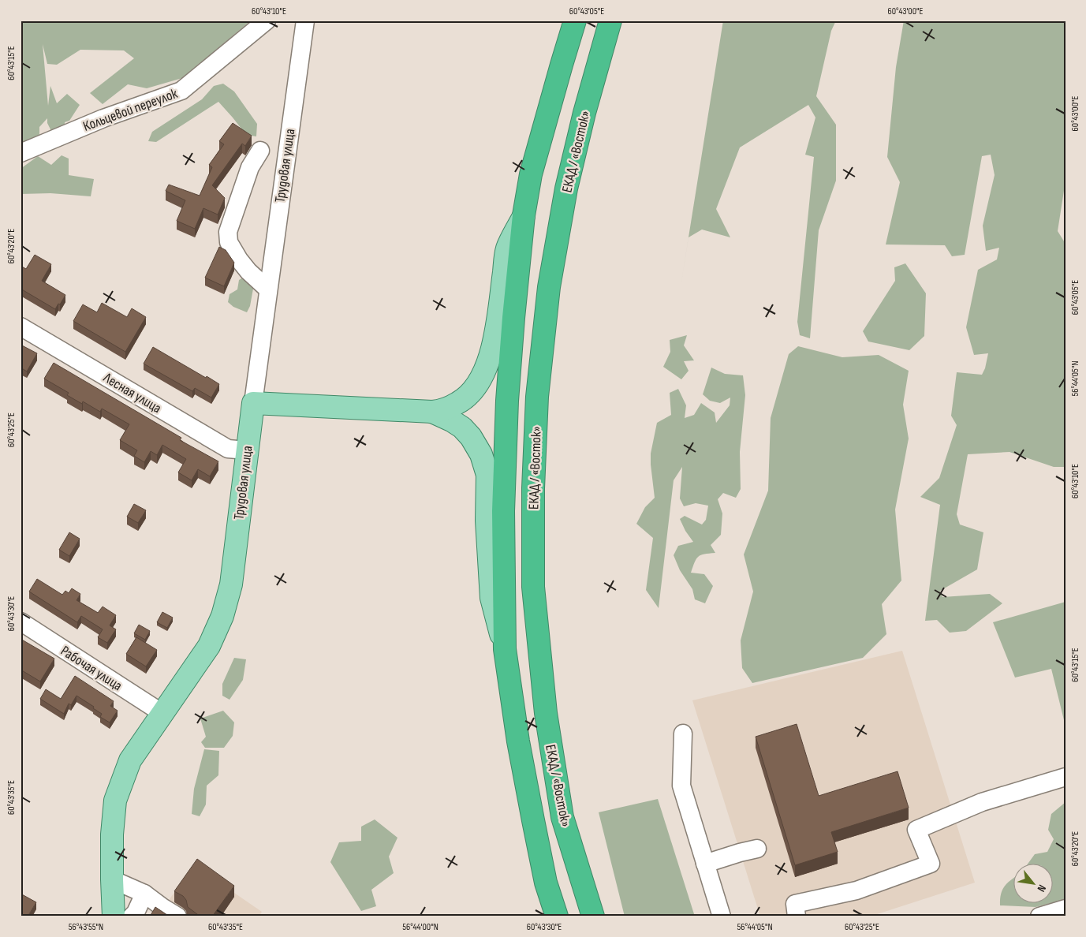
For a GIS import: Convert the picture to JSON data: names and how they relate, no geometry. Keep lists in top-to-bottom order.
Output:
{
  "streets": {
    "highway": ["ЕКАД / «Восток»"],
    "main road": ["Трудовая улица"],
    "street": ["Кольцевой переулок", "Лесная улица", "Рабочая улица"]
  },
  "crossings": [
    ["Трудовая улица", "Лесная улица"],
    ["Трудовая улица", "Рабочая улица"]
  ],
  "north": "bottom right",
  "coordinates": [
    "60°43'10\"E",
    "60°43'05\"E",
    "60°43'00\"E",
    "60°43'15\"E",
    "60°43'20\"E",
    "56°44'05\"N",
    "60°43'25\"E",
    "60°43'30\"E",
    "60°43'35\"E",
    "56°43'55\"N",
    "56°44'00\"N"
  ]
}
